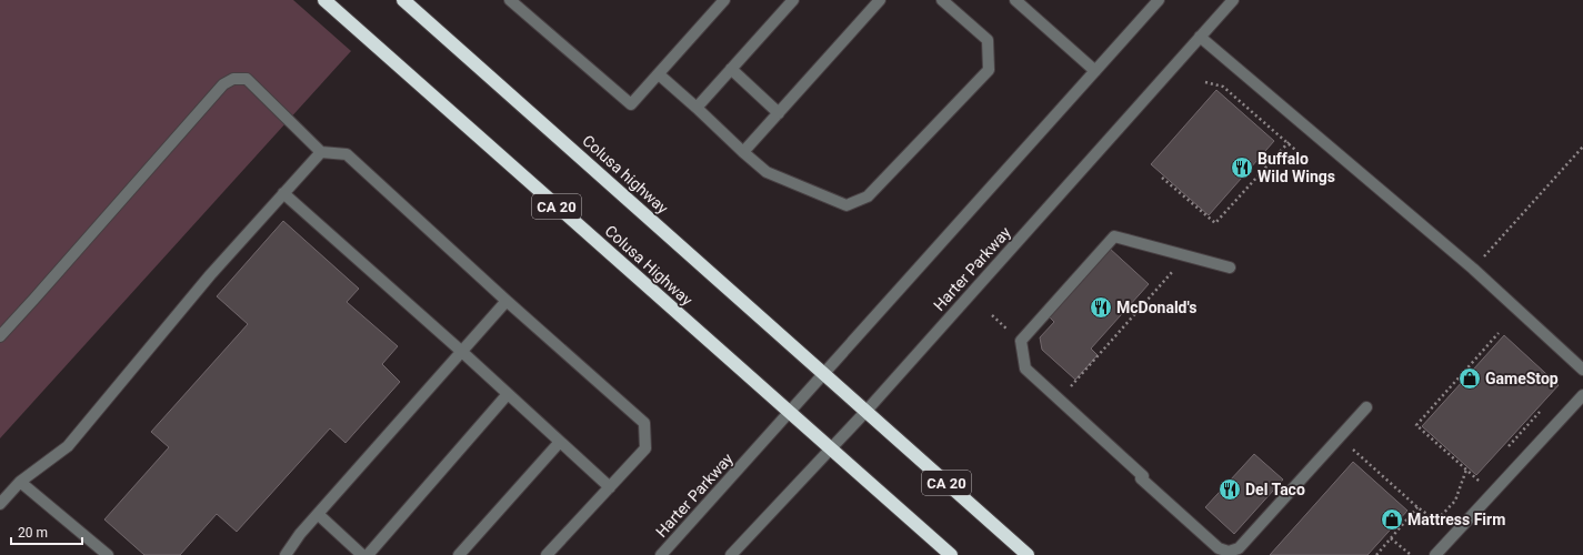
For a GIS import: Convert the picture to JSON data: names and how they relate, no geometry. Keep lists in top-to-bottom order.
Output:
{
  "streets": {
    "highway": ["Colusa highway", "CA 20", "Colusa Highway"],
    "street": ["Harter Parkway"]
  },
  "crossings": [
    ["Colusa highway", "CA 20"],
    ["Colusa highway", "Harter Parkway"],
    ["CA 20", "Harter Parkway"],
    ["Colusa Highway", "Harter Parkway"]
  ],
  "places": {
    "restaurant": ["Buffalo Wild Wings", "McDonald's", "Del Taco"],
    "shop": ["GameStop", "Mattress Firm"]
  },
  "scale_bar": "20 m"
}
